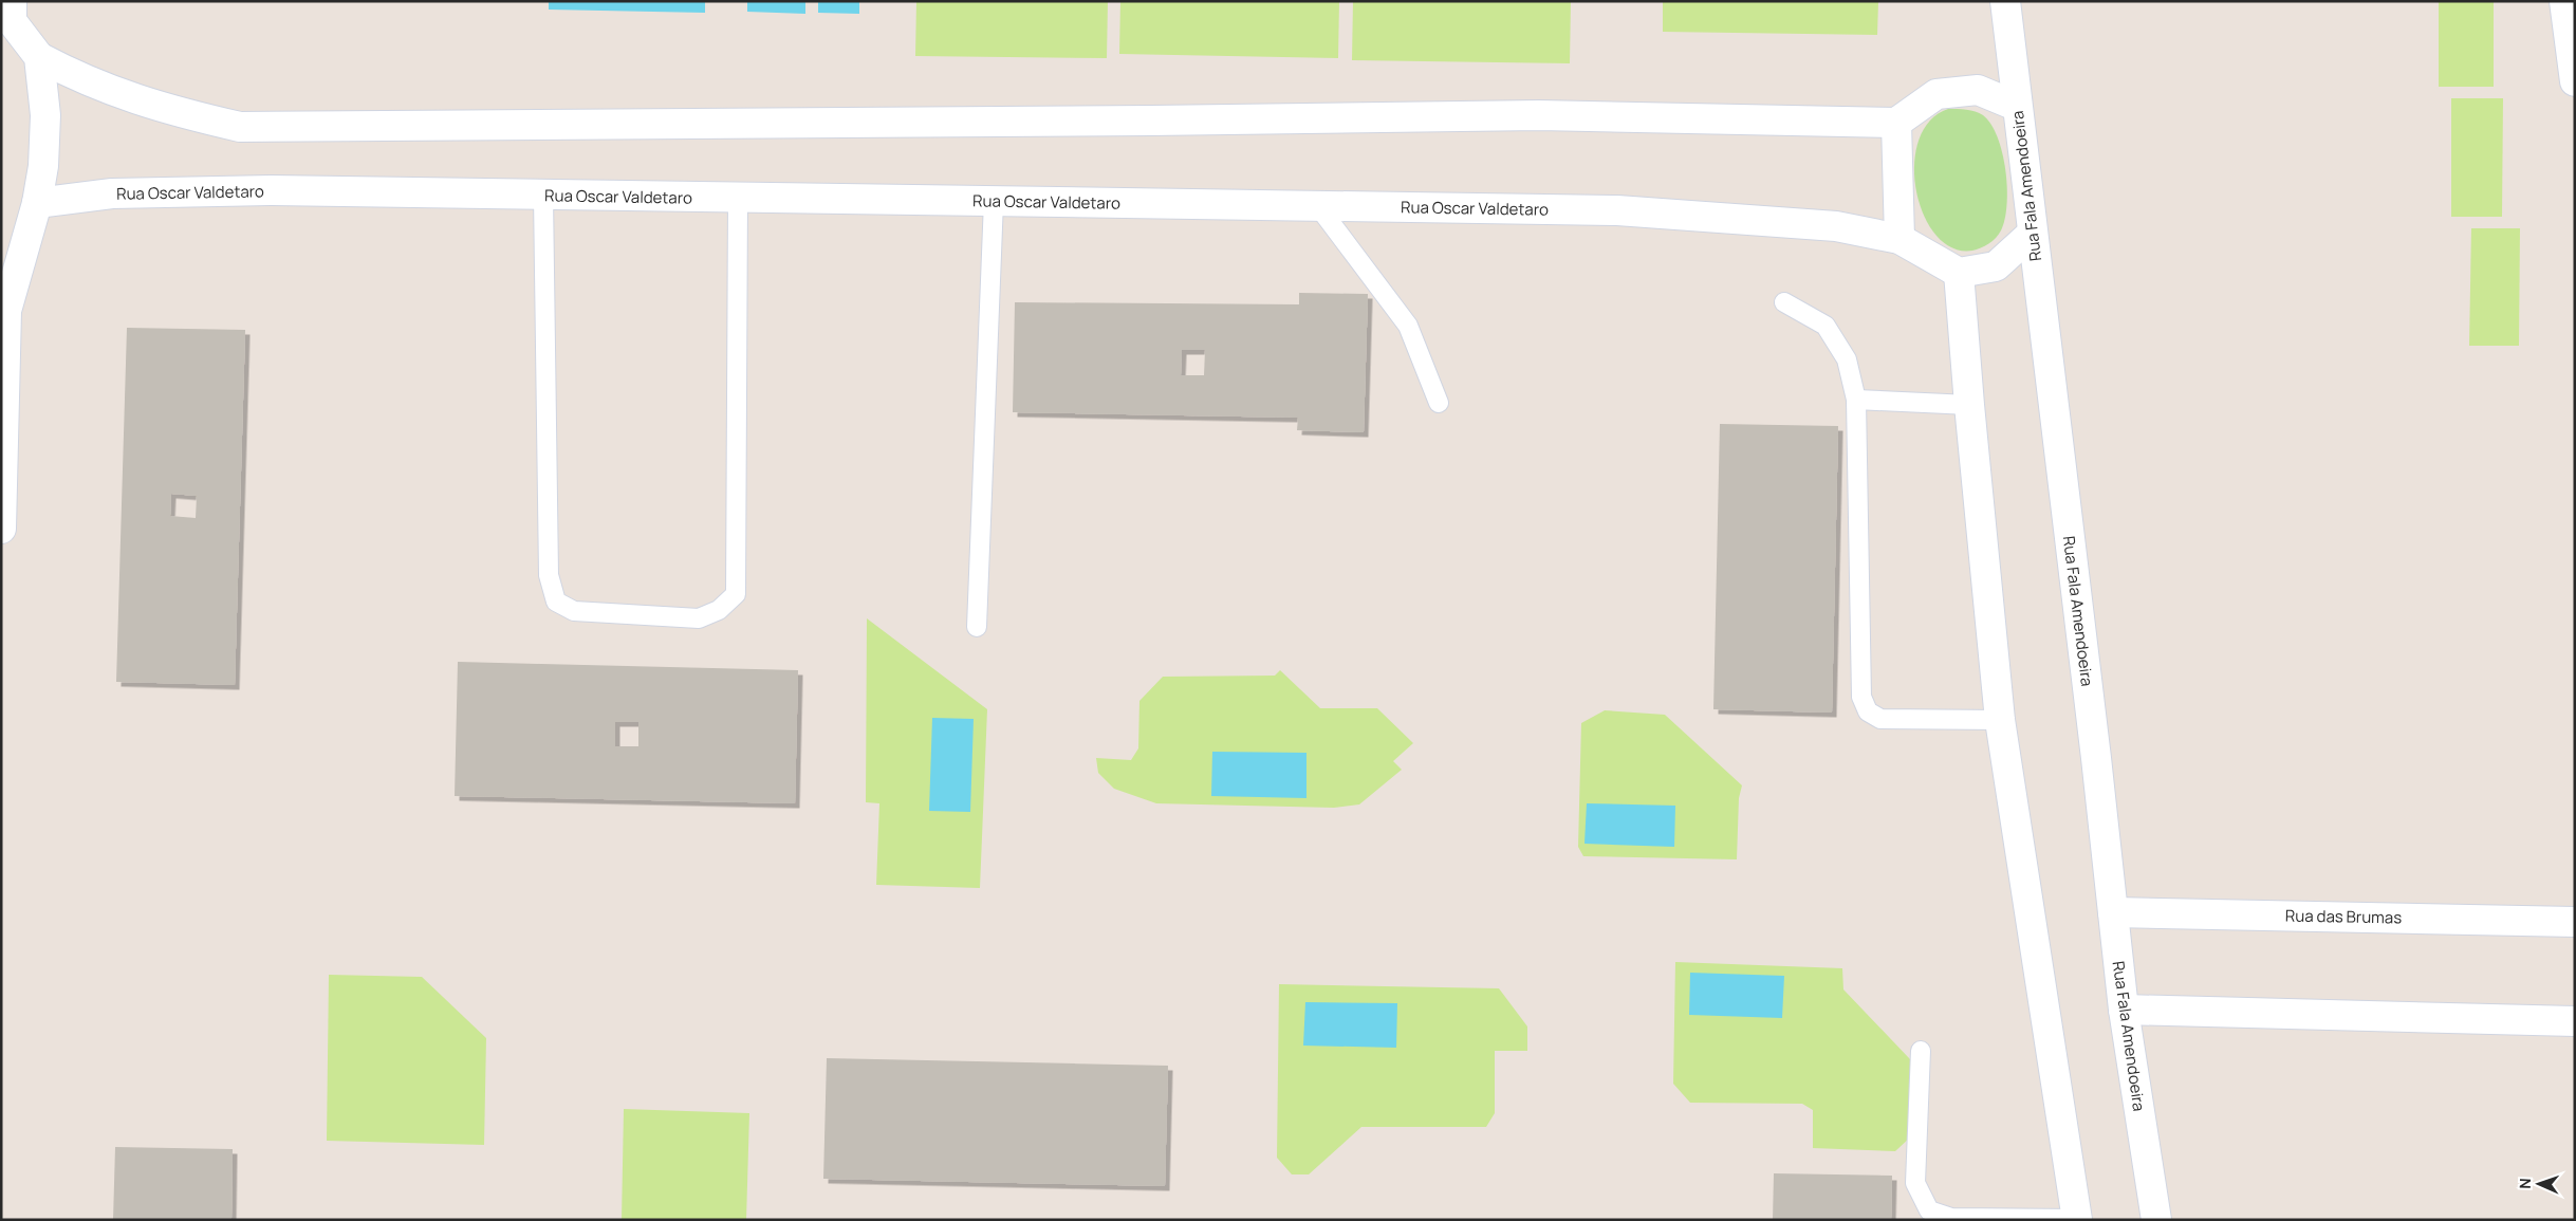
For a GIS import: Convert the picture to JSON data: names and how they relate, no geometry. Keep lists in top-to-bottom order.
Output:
{
  "streets": {
    "street": ["Rua Fala Amendoeira", "Rua Oscar Valdetaro", "Rua das Brumas"]
  },
  "crossings": [
    ["Rua Fala Amendoeira", "Rua Oscar Valdetaro"],
    ["Rua Fala Amendoeira", "Rua das Brumas"]
  ],
  "north": "left"
}
